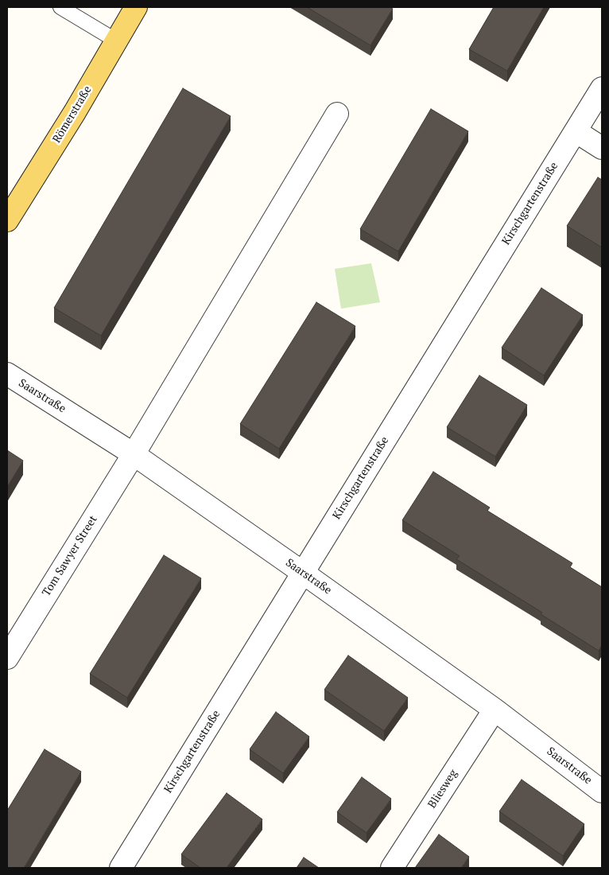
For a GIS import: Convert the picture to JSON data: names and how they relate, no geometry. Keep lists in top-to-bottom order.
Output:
{
  "streets": {
    "main road": ["Römerstraße"],
    "street": [
      "Kirschgartenstraße",
      "Saarstraße",
      "Tom Sawyer Street",
      "Bliesweg"
    ]
  },
  "crossings": [
    ["Kirschgartenstraße", "Saarstraße"],
    ["Saarstraße", "Tom Sawyer Street"],
    ["Saarstraße", "Bliesweg"]
  ]
}
